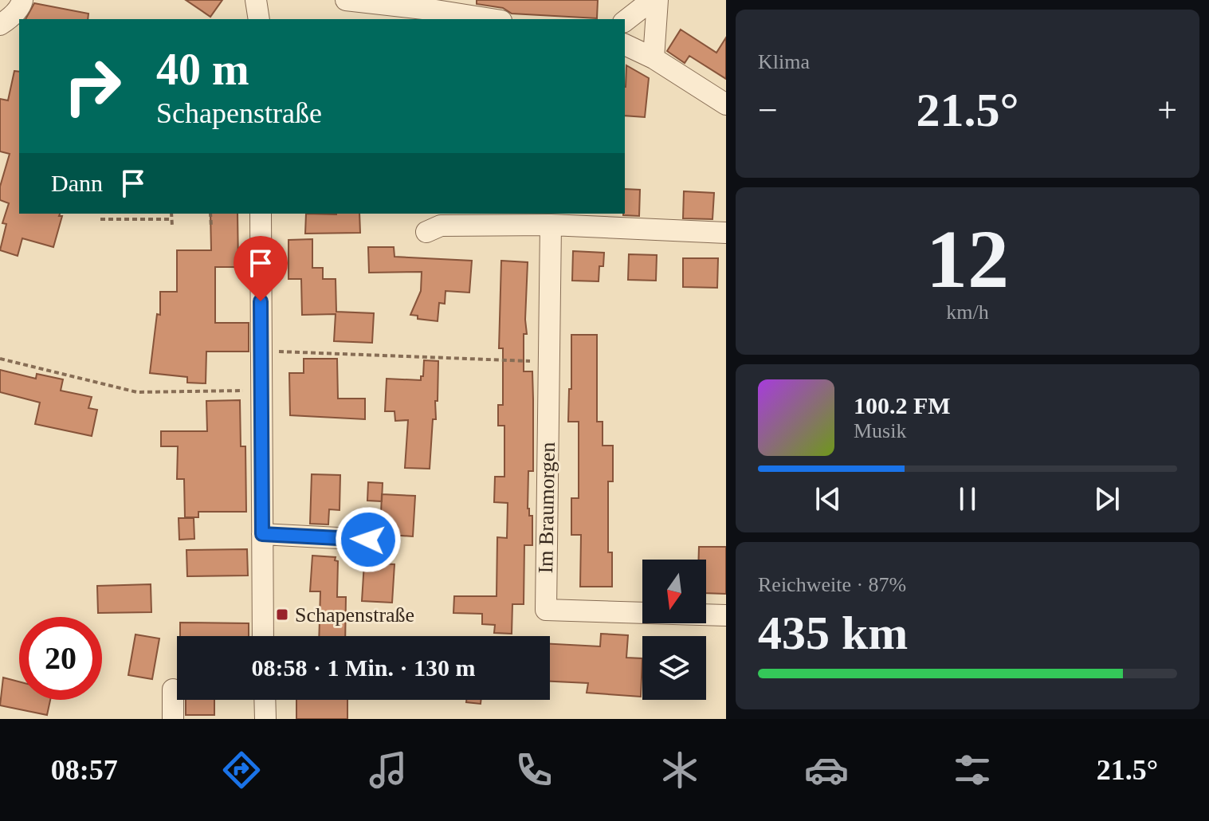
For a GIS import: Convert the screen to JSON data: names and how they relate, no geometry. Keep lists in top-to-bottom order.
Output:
{
  "streets": {
    "street": ["Im Braumorgen"]
  },
  "places": {
    "transit": ["Schapenstraße"]
  },
  "north": "bottom",
  "page": {
    "tile": [
      "Klima",
      ["12", "km/h"],
      ["Reichweite · 87%", "435 km"]
    ],
    "turn": ["40 m", "Schapenstraße"],
    "heat": ["−", "21.5°", "+"],
    "then": "Dann",
    "song": ["100.2 FM", "Musik"],
    "limit": "20",
    "trip": "08:58 · 1 Min. · 130 m",
    "tabs": ["08:57", "21.5°"]
  }
}
